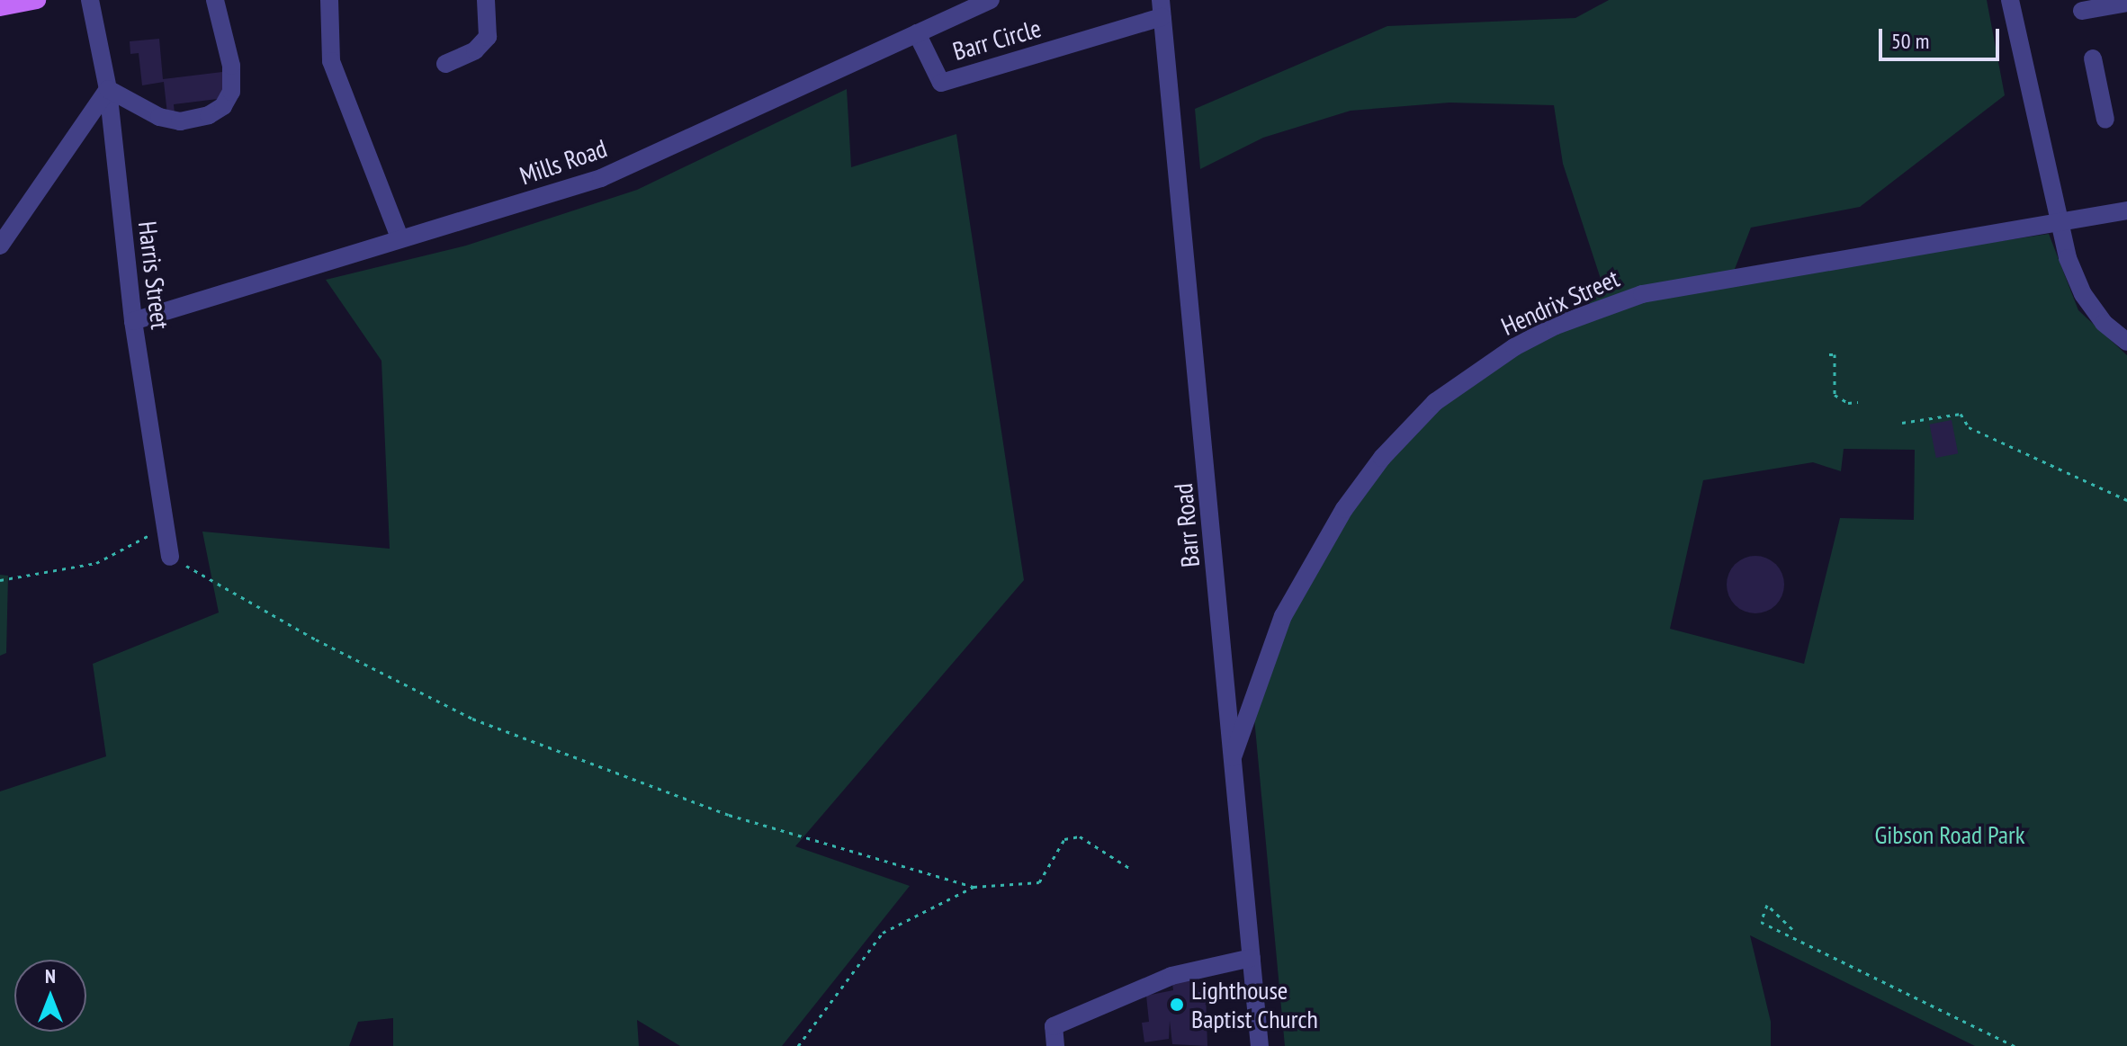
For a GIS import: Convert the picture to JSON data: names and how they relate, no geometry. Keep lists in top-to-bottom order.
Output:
{
  "streets": {
    "street": [
      "Barr Circle",
      "Mills Road",
      "Harris Street",
      "Hendrix Street",
      "Barr Road"
    ]
  },
  "crossings": [
    ["Barr Circle", "Mills Road"],
    ["Barr Circle", "Barr Road"],
    ["Mills Road", "Harris Street"],
    ["Hendrix Street", "Barr Road"]
  ],
  "parks": ["Gibson Road Park"],
  "places": ["Lighthouse Baptist Church"],
  "scale_bar": "50 m",
  "north": "top"
}
